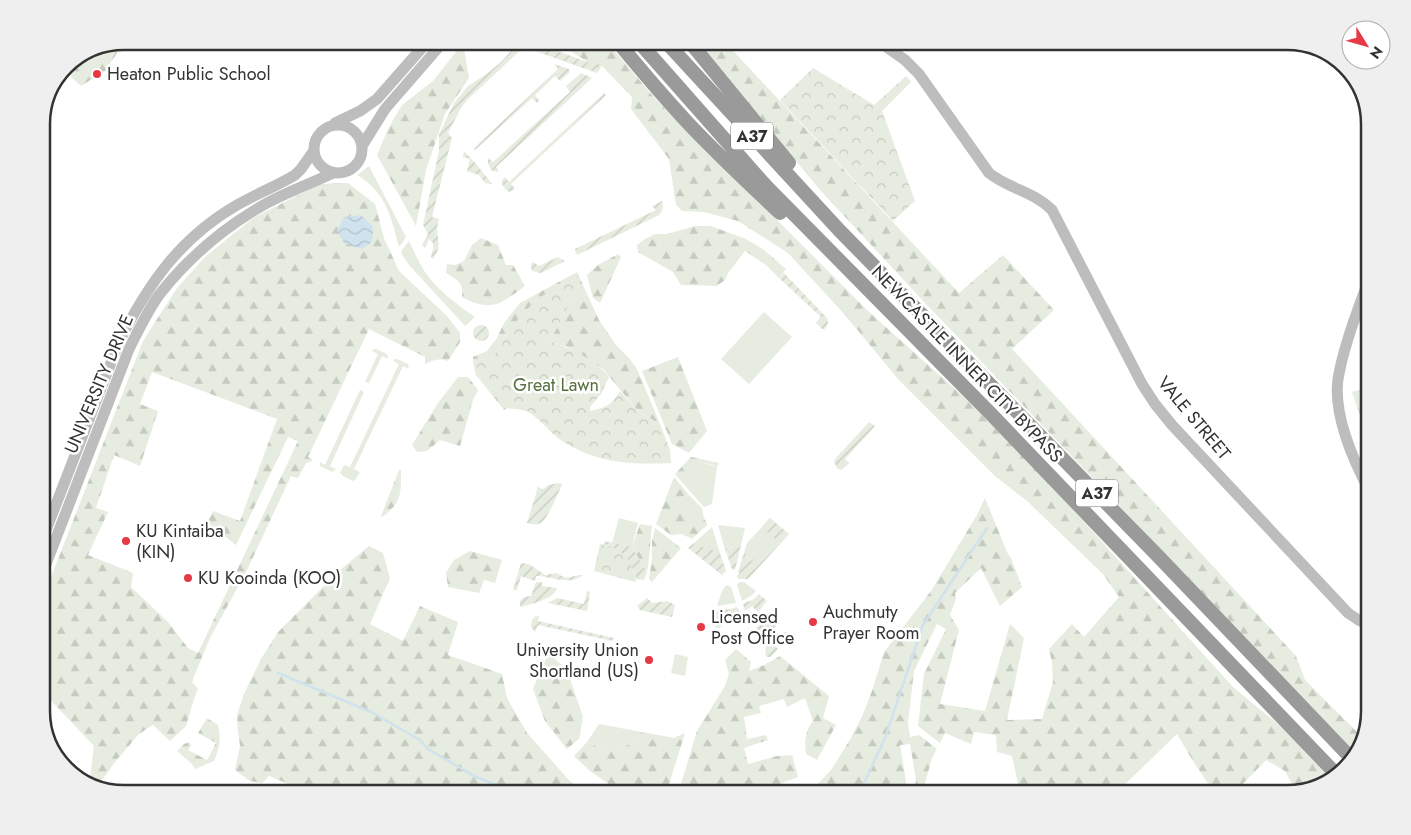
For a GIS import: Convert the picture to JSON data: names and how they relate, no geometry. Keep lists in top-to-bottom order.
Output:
{
  "streets": {
    "highway": ["A37", "NEWCASTLE INNER CITY BYPASS"],
    "main road": ["UNIVERSITY DRIVE", "VALE STREET"]
  },
  "parks": ["Great Lawn"],
  "places": [
    "Heaton Public School",
    "KU Kintaiba (KIN)",
    "KU Kooinda (KOO)",
    "Auchmuty Prayer Room",
    "Licensed Post Office",
    "University Union Shortland (US)"
  ],
  "north": "bottom right"
}
